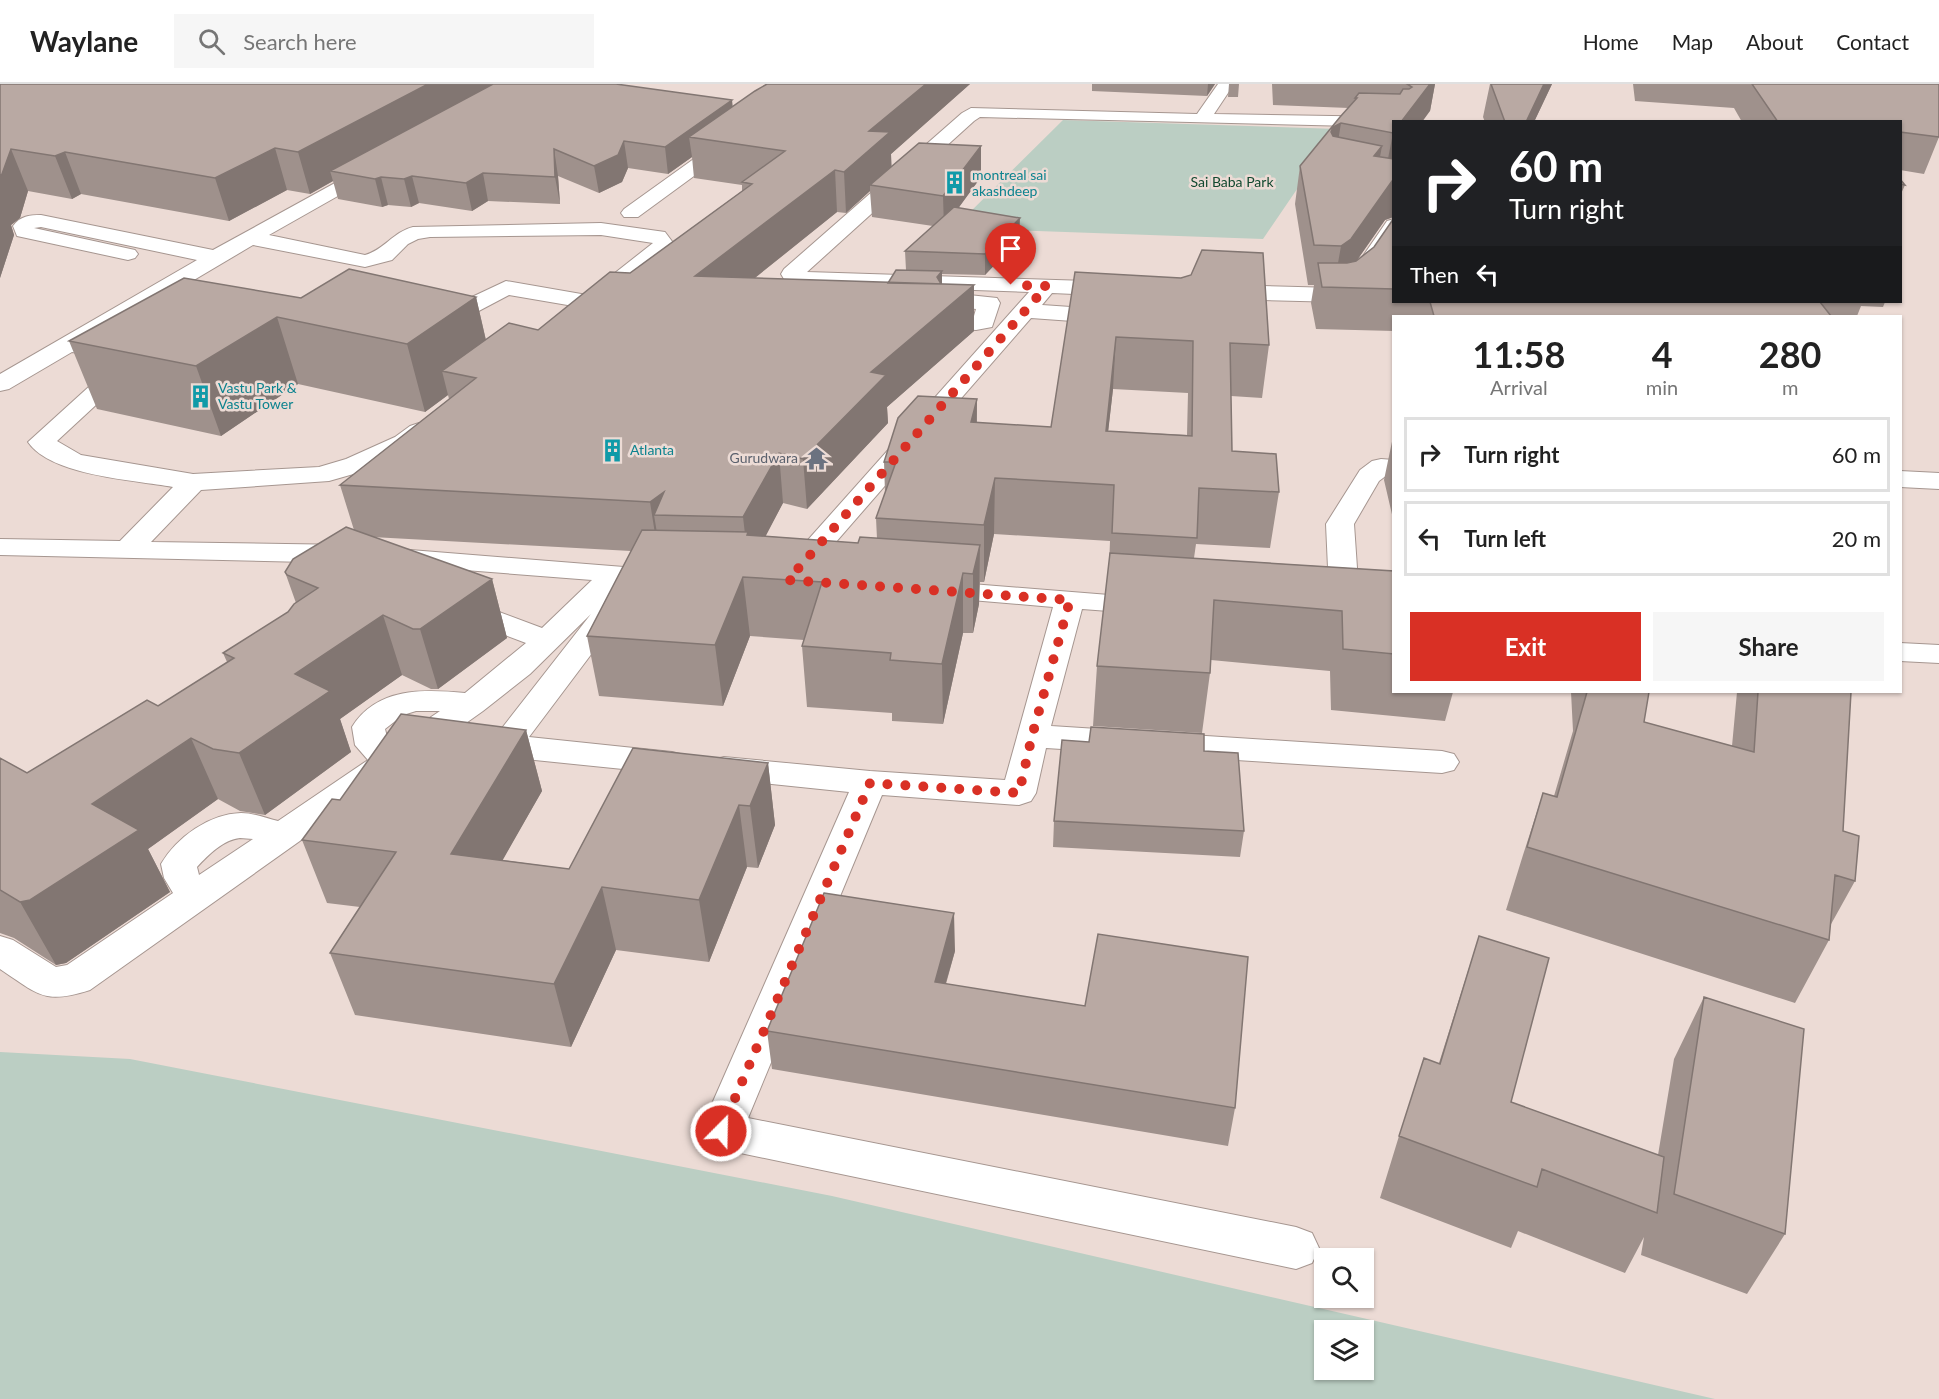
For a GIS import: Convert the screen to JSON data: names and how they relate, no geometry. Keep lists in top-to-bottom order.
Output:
{
  "parks": ["Sai Baba Park"],
  "places": {
    "building": ["montreal sai akashdeep", "Vastu Park & Vastu Tower", "Atlanta"],
    "temple": ["Gurudwara"]
  },
  "page": {
    "header": "Waylane",
    "search": "Search here",
    "nav": [
      "Home",
      "Map",
      "About",
      "Contact"
    ],
    "turn": ["60 m", "Turn right"],
    "then": "Then",
    "eta": [
      "11:58",
      "Arrival",
      "4",
      "min",
      "280",
      "m"
    ],
    "list": [
      {
        "name": "Turn right",
        "value": "60 m"
      },
      {
        "name": "Turn left",
        "value": "20 m"
      }
    ],
    "buttons": ["Exit", "Share"]
  }
}
